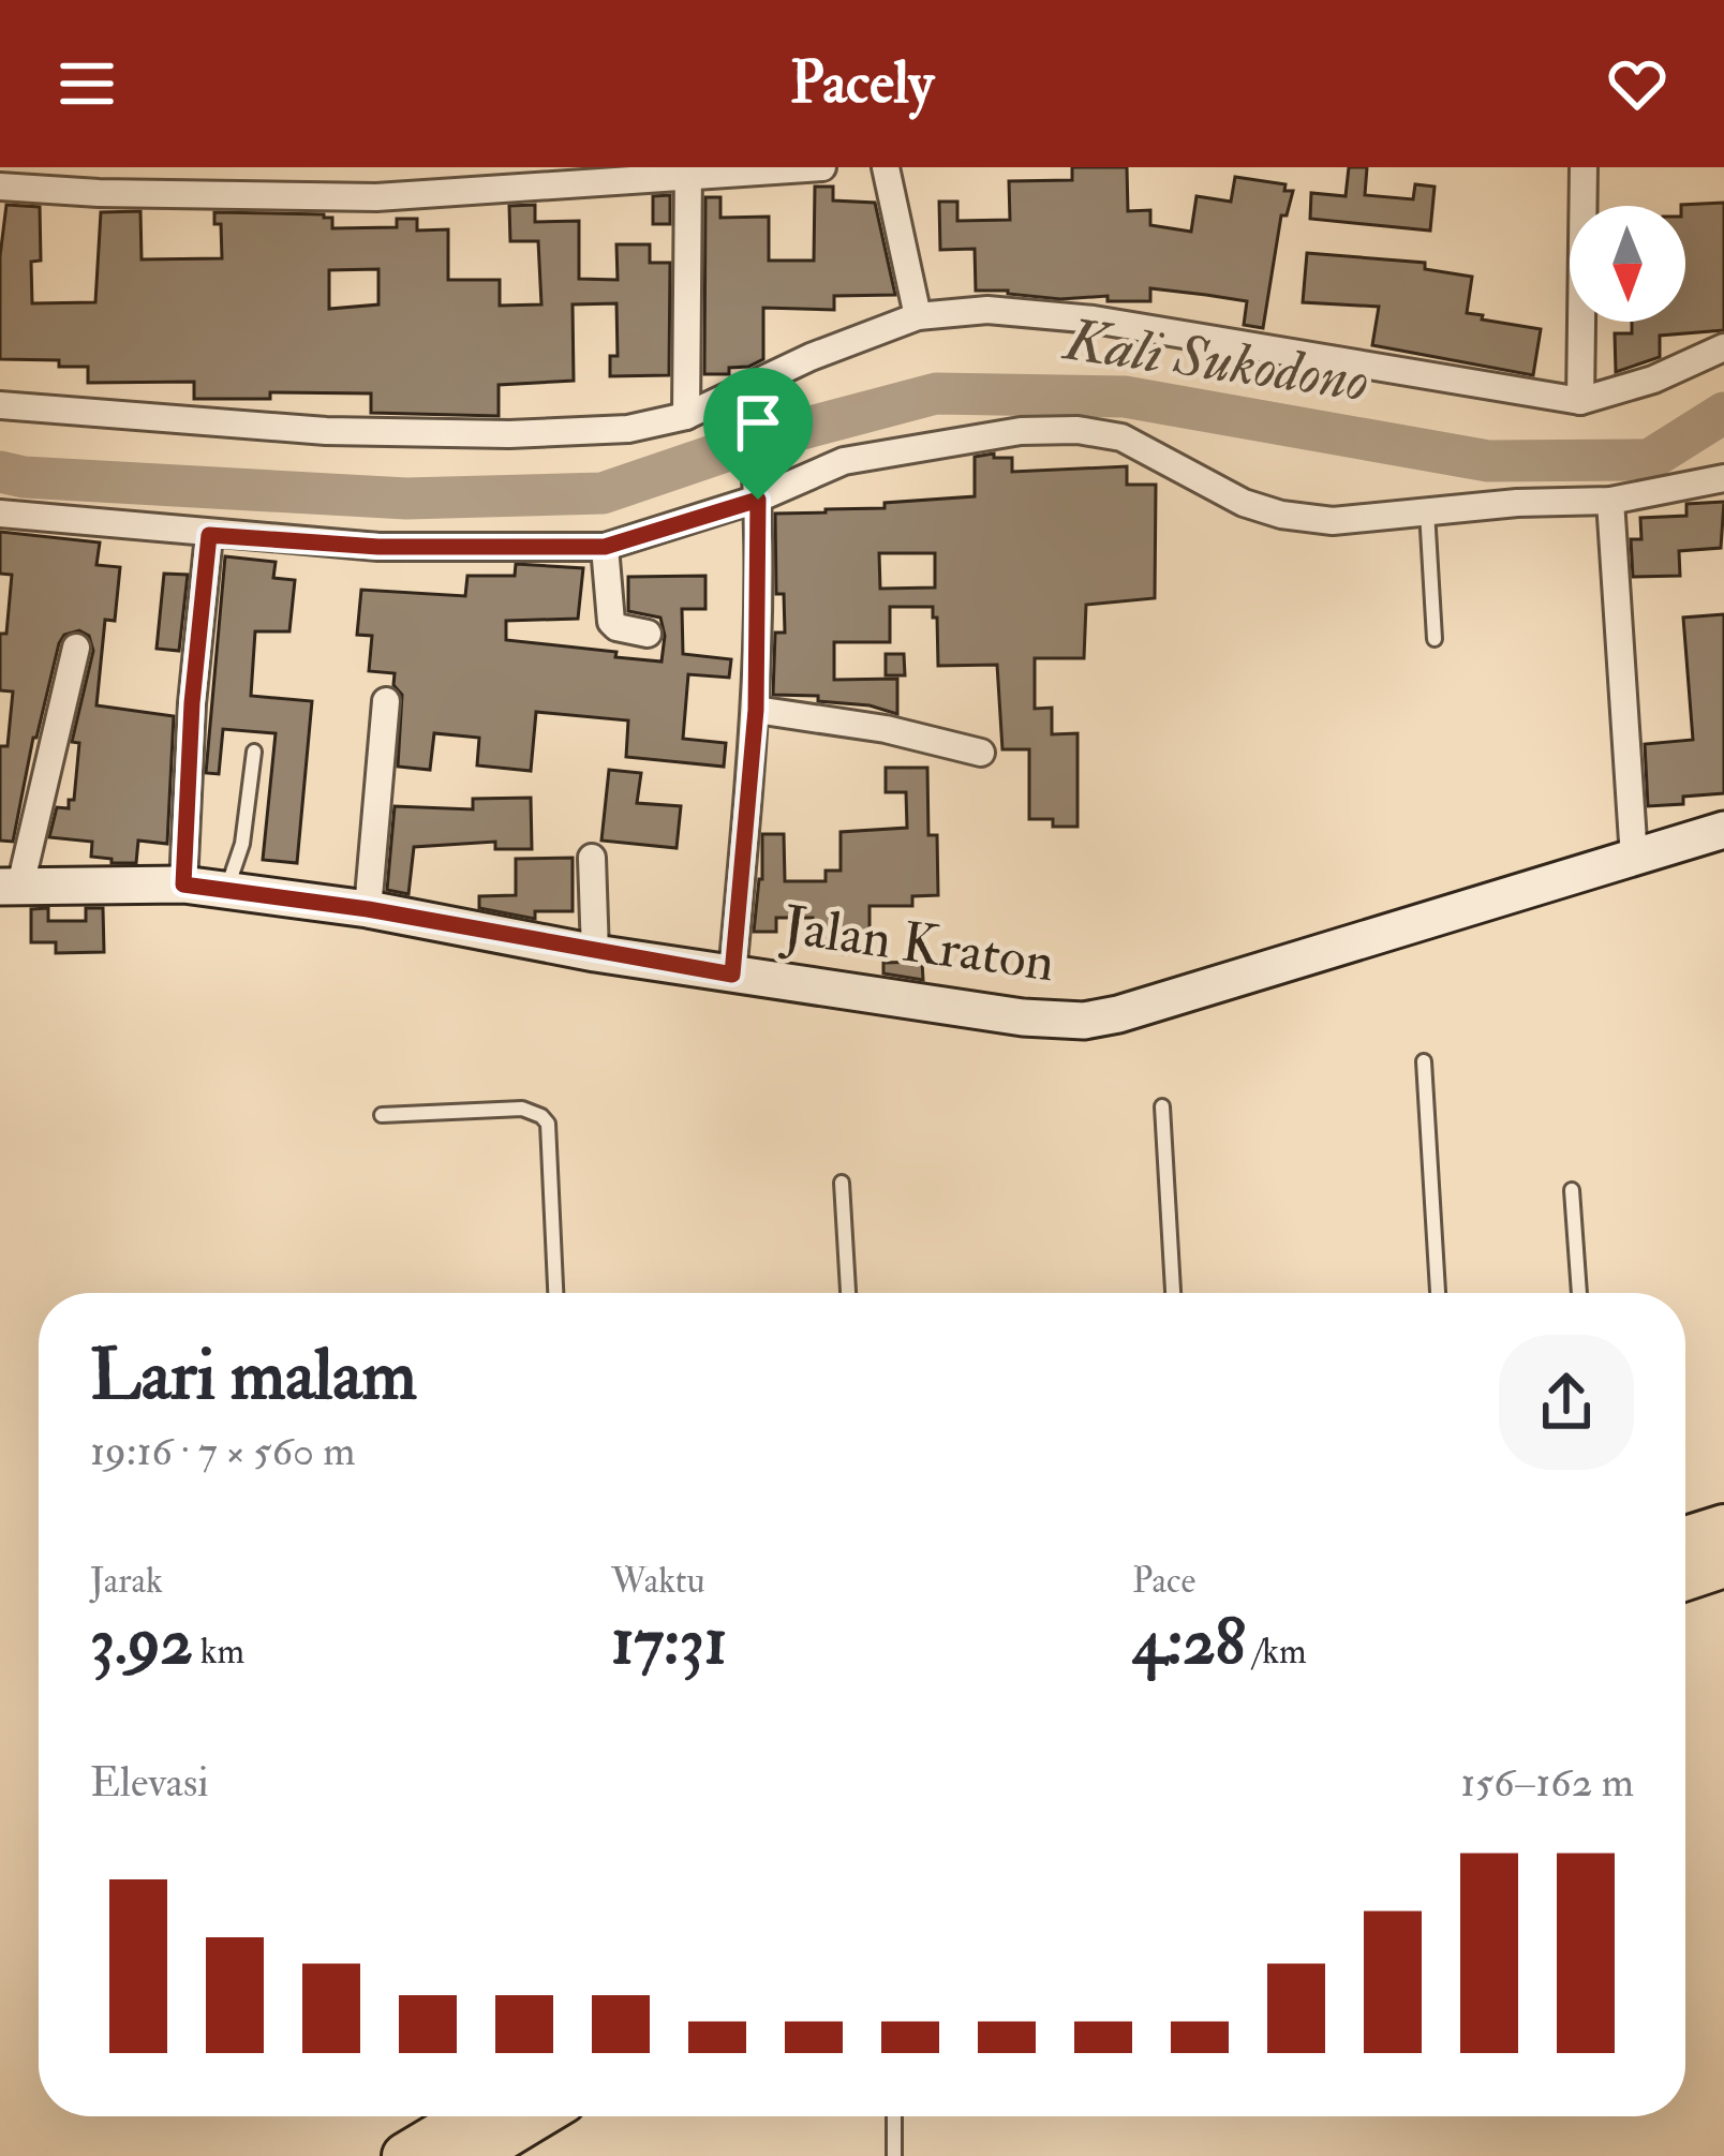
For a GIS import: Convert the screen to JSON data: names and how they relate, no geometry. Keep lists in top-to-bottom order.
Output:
{
  "streets": {
    "street": ["Jalan Kraton"]
  },
  "water": ["Kali Sukodono"],
  "north": "bottom",
  "page": {
    "header": "Pacely",
    "heading": ["Lari malam", "19:16 · 7 × 560 m"],
    "stats": [
      ["Jarak", "3.92 km"],
      ["Waktu", "17:31"],
      ["Pace", "4:28 /km"]
    ],
    "chart": ["Elevasi", "156–162 m"]
  }
}
